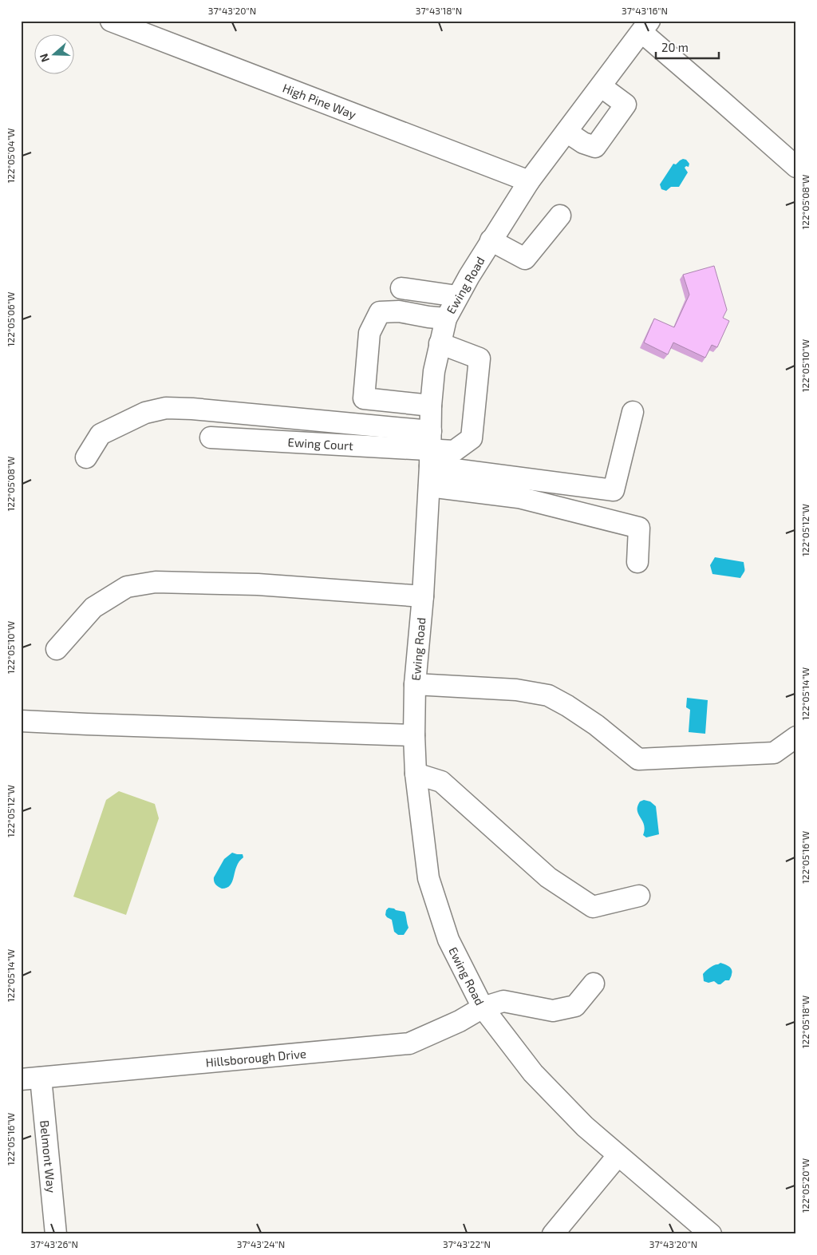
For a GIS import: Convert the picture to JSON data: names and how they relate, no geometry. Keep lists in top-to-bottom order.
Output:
{
  "streets": {
    "street": [
      "High Pine Way",
      "Ewing Road",
      "Ewing Court",
      "Hillsborough Drive",
      "Belmont Way"
    ]
  },
  "crossings": [
    ["High Pine Way", "Ewing Road"],
    ["Ewing Road", "Ewing Court"],
    ["Ewing Road", "Hillsborough Drive"],
    ["Hillsborough Drive", "Belmont Way"]
  ],
  "scale_bar": "20 m",
  "north": "left",
  "coordinates": [
    "37°43'20\"N",
    "37°43'18\"N",
    "37°43'16\"N",
    "122°05'04\"W",
    "122°05'08\"W",
    "122°05'06\"W",
    "122°05'10\"W",
    "122°05'12\"W",
    "122°05'14\"W",
    "122°05'16\"W",
    "122°05'18\"W",
    "122°05'20\"W",
    "37°43'26\"N",
    "37°43'24\"N",
    "37°43'22\"N"
  ]
}
